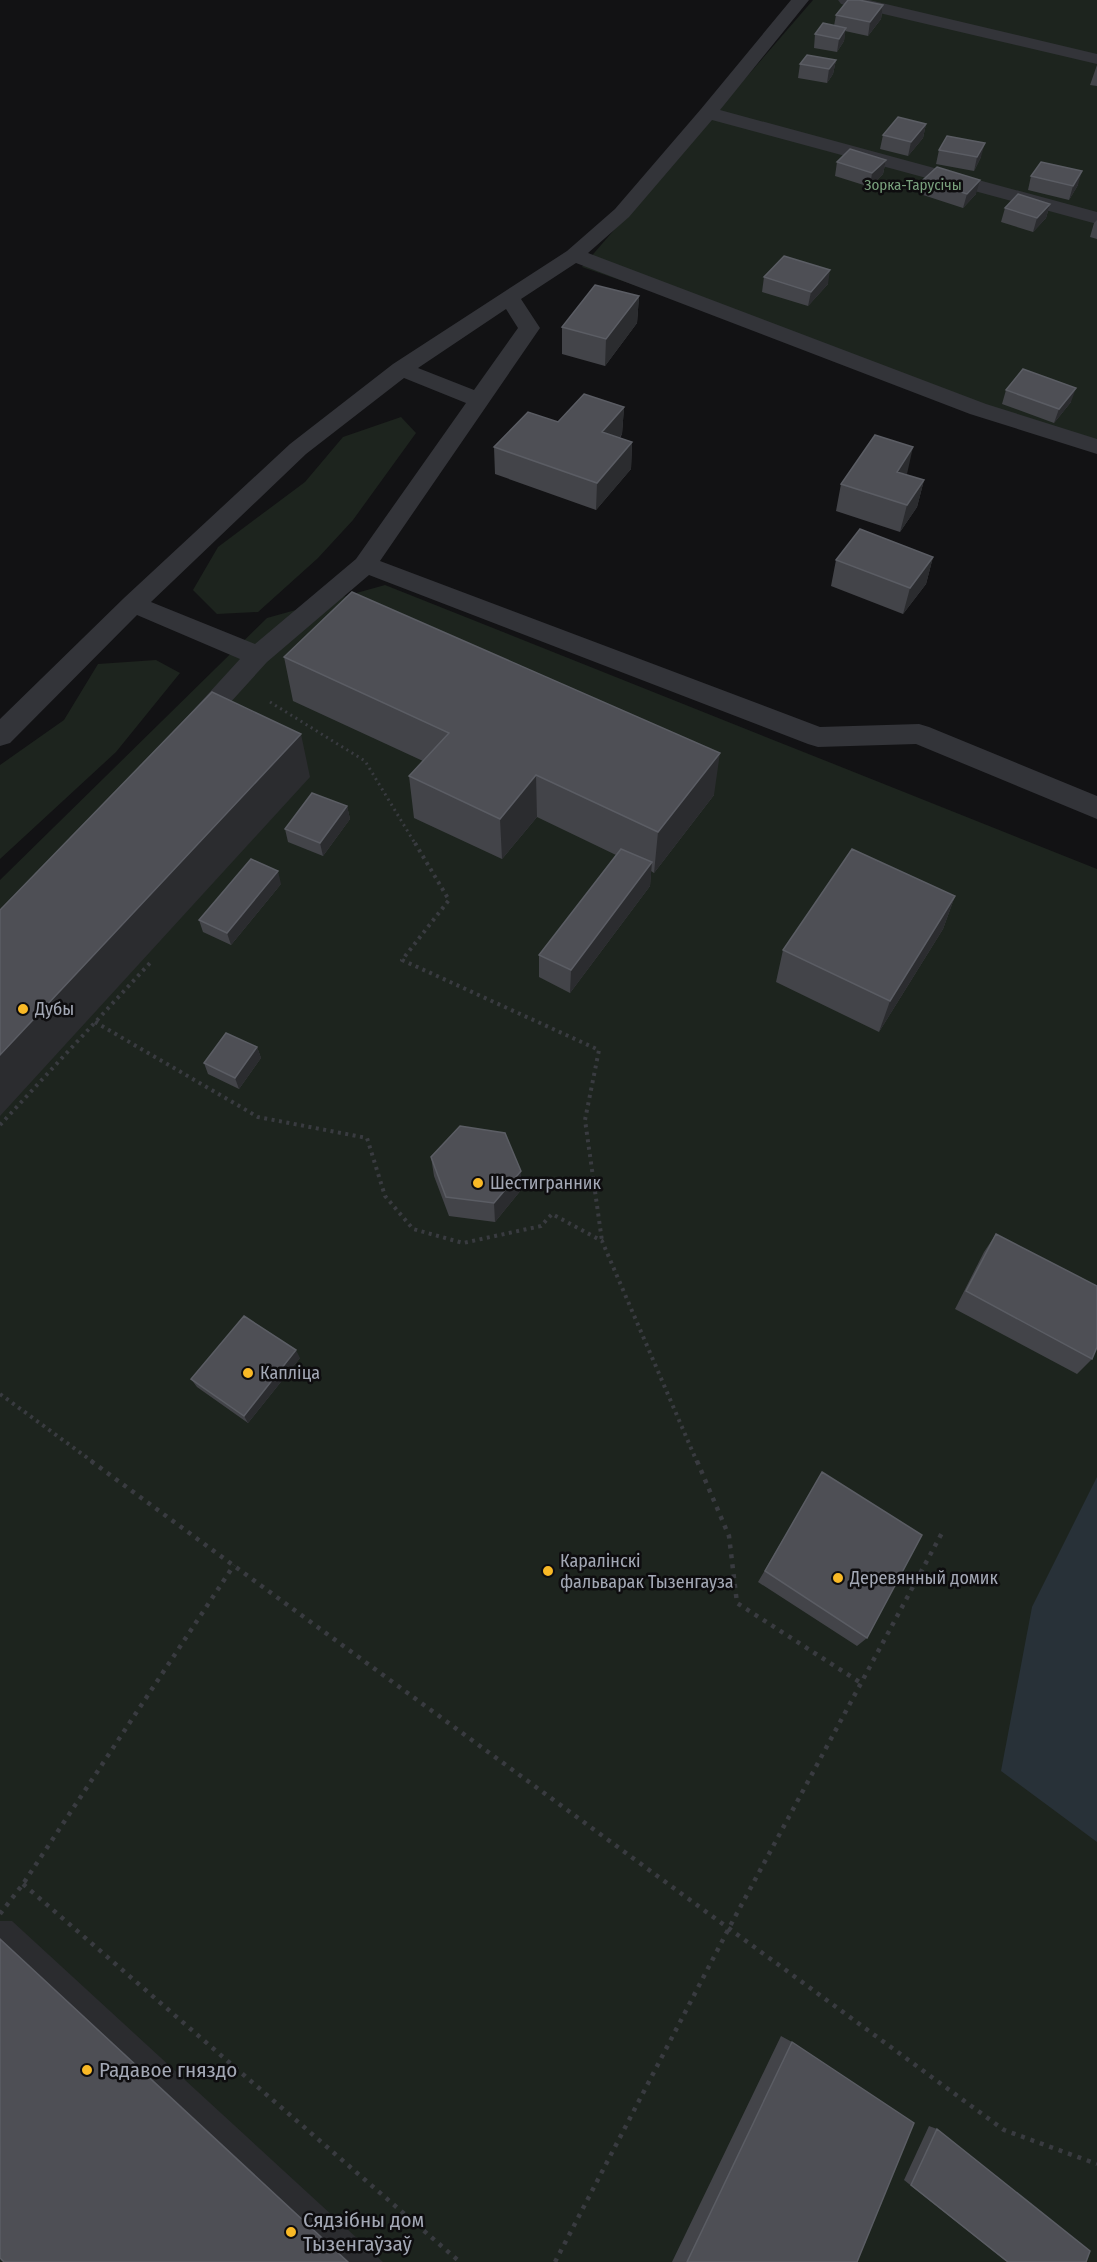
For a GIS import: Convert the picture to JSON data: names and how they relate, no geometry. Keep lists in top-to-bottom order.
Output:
{
  "parks": ["Зорка-Тарусічы"],
  "places": [
    "Дубы",
    "Шестигранник",
    "Капліца",
    "Каралінскі фальварак Тызенгауза",
    "Деревянный домик",
    "Радавое гняздо",
    "Сядзібны дом Тызенгаўзаў"
  ]
}
